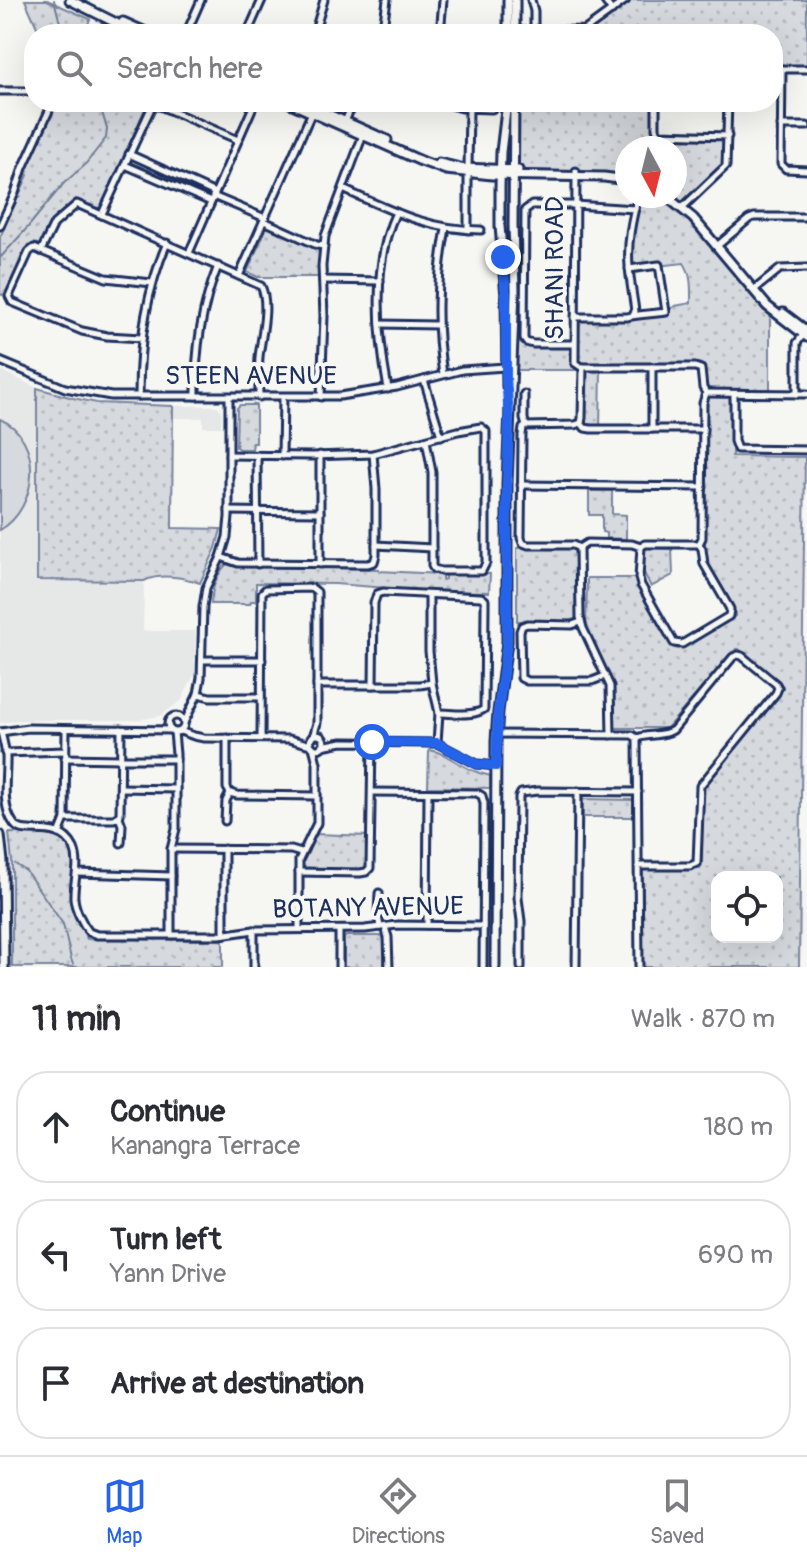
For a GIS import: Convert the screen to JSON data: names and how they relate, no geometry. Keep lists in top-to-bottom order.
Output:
{
  "streets": {
    "street": ["SHANI ROAD", "STEEN AVENUE", "BOTANY AVENUE"]
  },
  "north": "bottom",
  "page": {
    "search": "Search here",
    "heading": ["11 min", "Walk · 870 m"],
    "list": [
      ["Continue", "Kanangra Terrace", "180 m"],
      ["Turn left", "Yann Drive", "690 m"],
      "Arrive at destination"
    ],
    "nav": ["Map", "Directions", "Saved"]
  }
}
